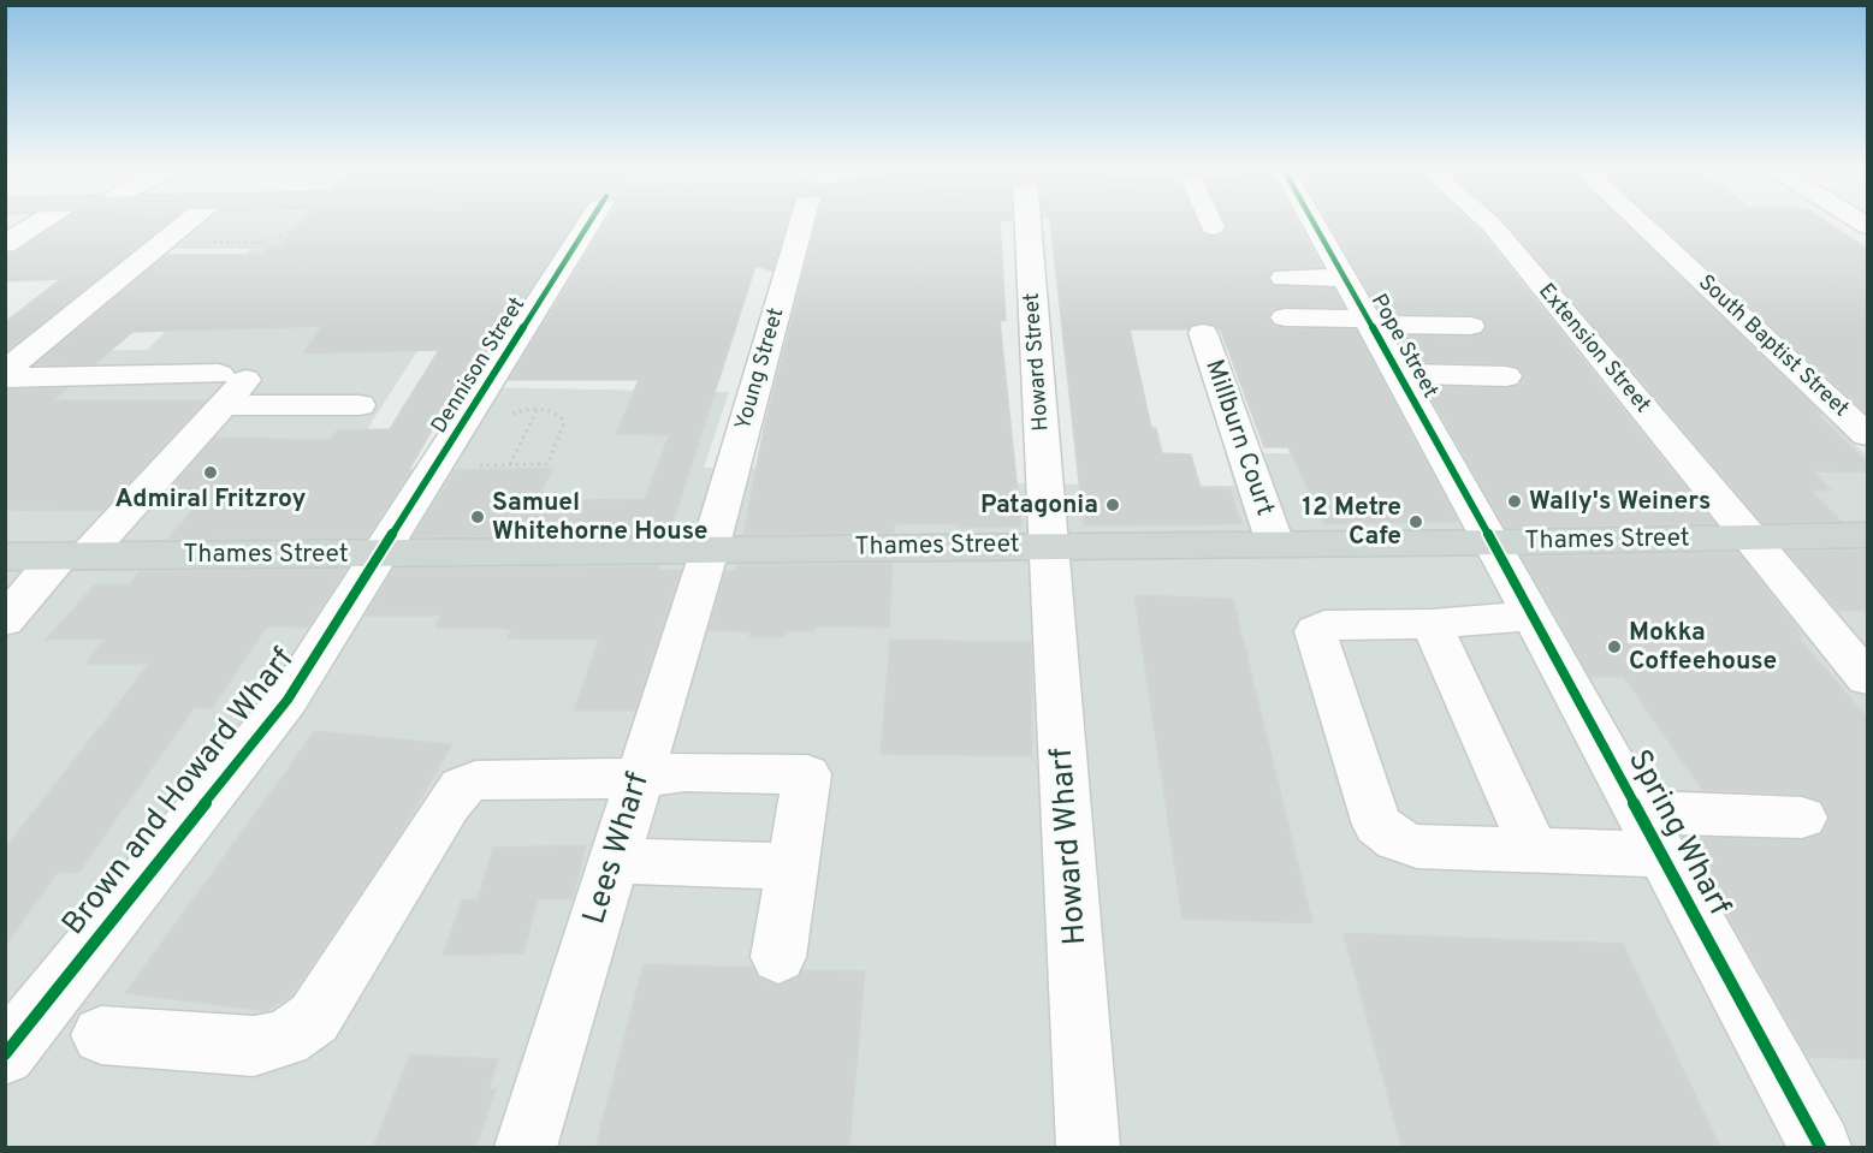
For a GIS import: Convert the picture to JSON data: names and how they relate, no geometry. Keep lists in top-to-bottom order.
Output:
{
  "streets": {
    "main road": ["Thames Street"],
    "street": [
      "Pope Street",
      "South Baptist Street",
      "Extension Street",
      "Howard Street",
      "Dennison Street",
      "Young Street",
      "Millburn Court",
      "Brown and Howard Wharf",
      "Spring Wharf",
      "Howard Wharf",
      "Lees Wharf"
    ]
  },
  "crossings": [
    ["Pope Street", "Thames Street"],
    ["Pope Street", "Spring Wharf"],
    ["Extension Street", "Thames Street"],
    ["Howard Street", "Thames Street"],
    ["Howard Street", "Howard Wharf"],
    ["Dennison Street", "Thames Street"],
    ["Dennison Street", "Brown and Howard Wharf"],
    ["Young Street", "Thames Street"],
    ["Young Street", "Lees Wharf"],
    ["Millburn Court", "Thames Street"],
    ["Thames Street", "Brown and Howard Wharf"],
    ["Thames Street", "Spring Wharf"],
    ["Thames Street", "Howard Wharf"],
    ["Thames Street", "Lees Wharf"]
  ],
  "places": [
    "Admiral Fritzroy",
    "Wally's Weiners",
    "Patagonia",
    "Samuel Whitehorne House",
    "12 Metre Cafe",
    "Mokka Coffeehouse"
  ]
}
